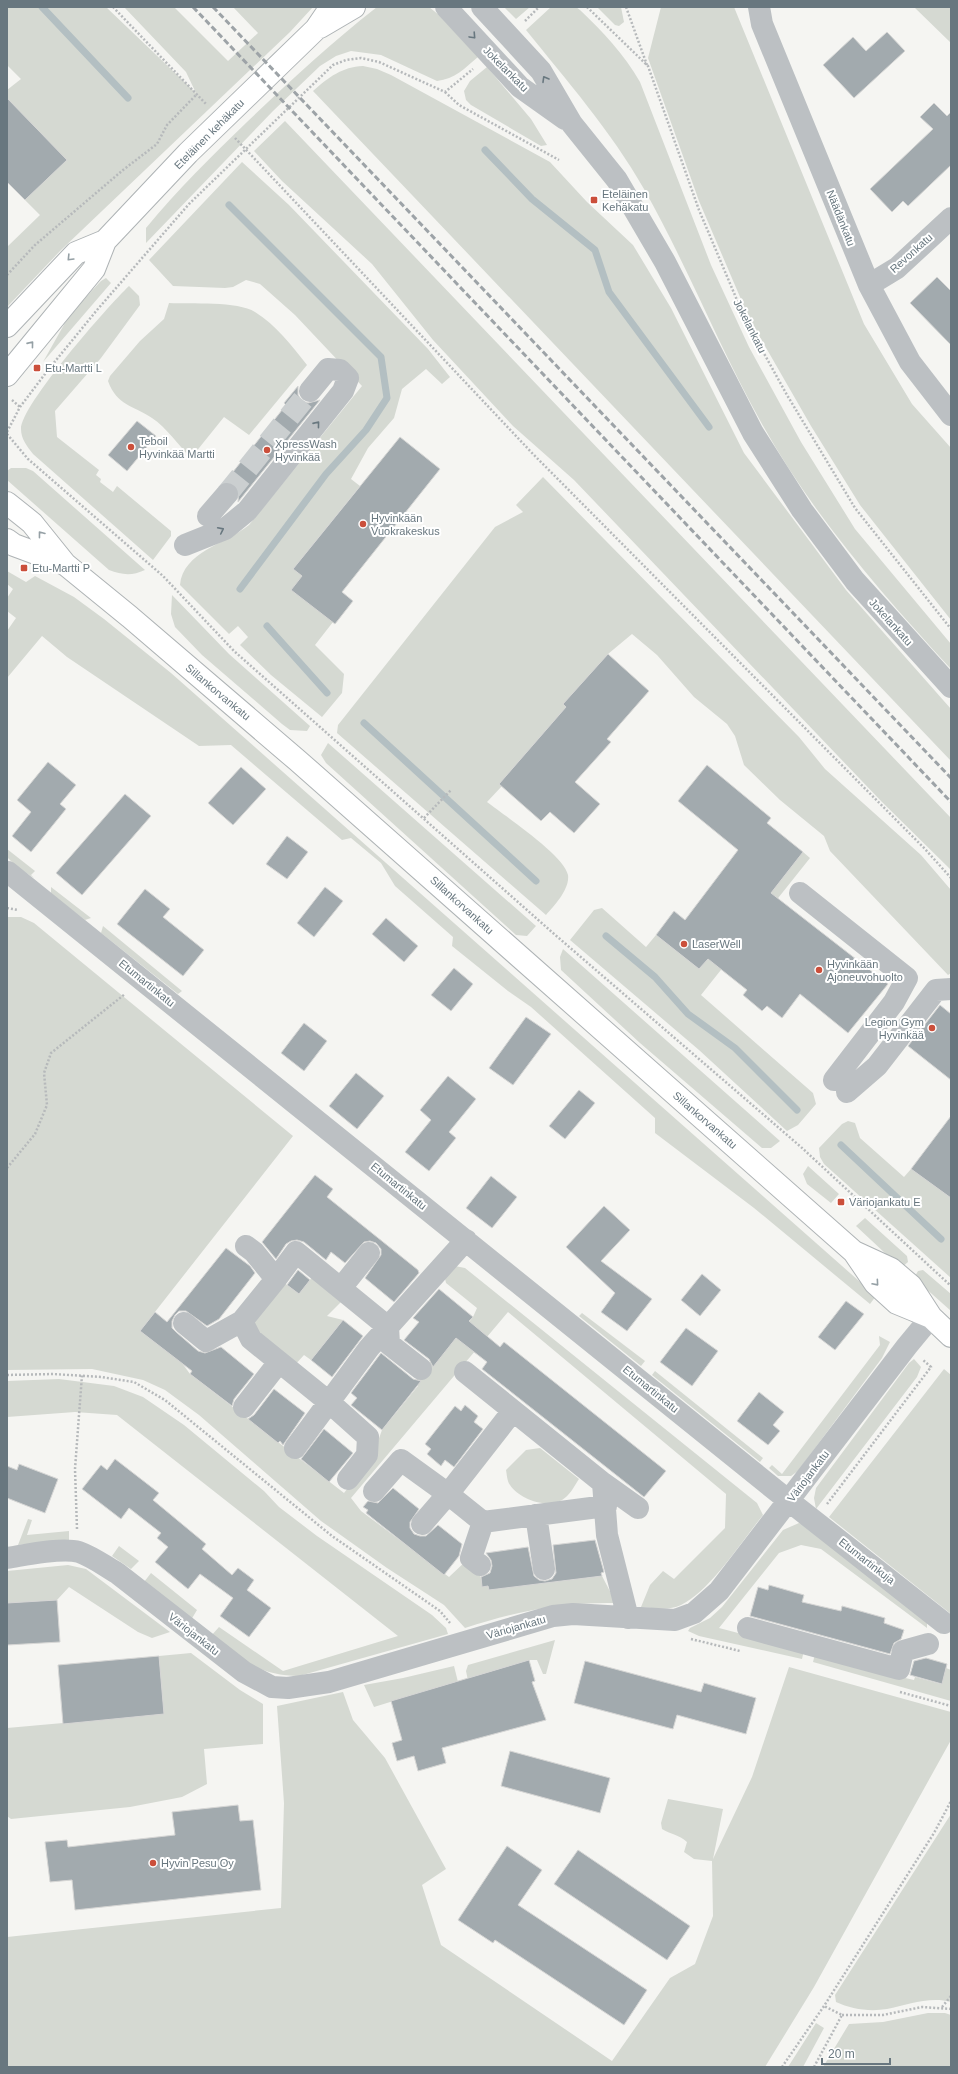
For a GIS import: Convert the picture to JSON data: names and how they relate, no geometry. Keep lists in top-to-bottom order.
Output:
{
  "streets": {
    "main road": ["Eteläinen kehäkatu", "Sillankorvankatu"],
    "street": [
      "Jokelankatu",
      "Näädänkatu",
      "Revonkatu",
      "Etumartinkatu",
      "Väriojankatu",
      "Etumartinkuja"
    ]
  },
  "crossings": [
    ["Näädänkatu", "Revonkatu"],
    ["Sillankorvankatu", "Väriojankatu"],
    ["Etumartinkatu", "Väriojankatu"],
    ["Etumartinkatu", "Etumartinkuja"],
    ["Väriojankatu", "Etumartinkuja"]
  ],
  "places": {
    "transit": [
      "Eteläinen Kehäkatu",
      "Etu-Martti L",
      "Etu-Martti P",
      "Väriojankatu E"
    ],
    "other": [
      "Teboil Hyvinkää Martti",
      "XpressWash Hyvinkää",
      "Hyvinkään Vuokrakeskus",
      "LaserWell",
      "Hyvinkään Ajoneuvohuolto",
      "Legion Gym Hyvinkää",
      "Hyvin Pesu Oy"
    ]
  },
  "scale_bar": "20 m"
}
